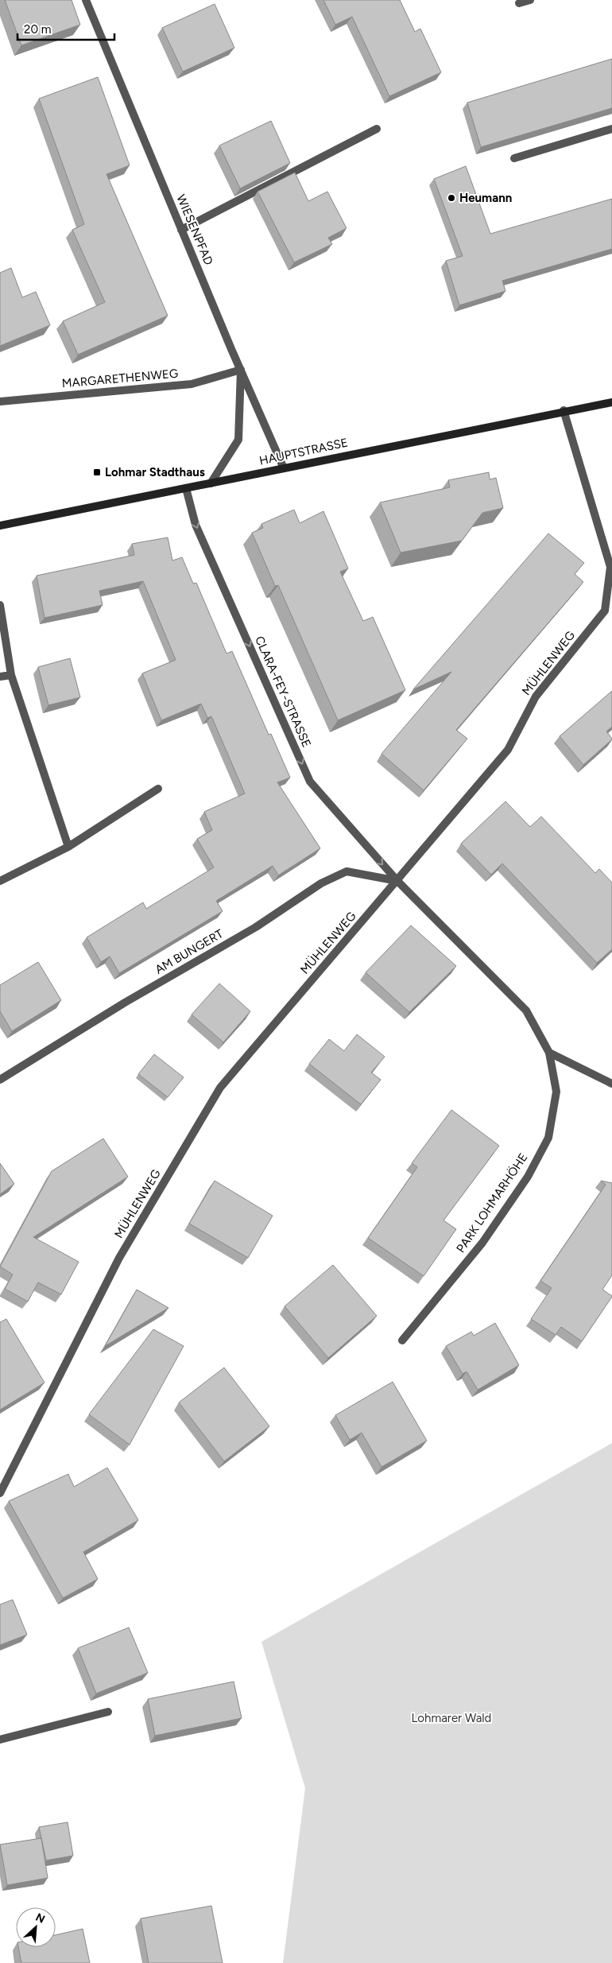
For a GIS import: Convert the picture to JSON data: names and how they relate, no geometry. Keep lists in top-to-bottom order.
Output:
{
  "streets": {
    "main road": ["HAUPTSTRASSE"],
    "street": [
      "WIESENPFAD",
      "MARGARETHENWEG",
      "MÜHLENWEG",
      "CLARA-FEY-STRASSE",
      "AM BUNGERT",
      "PARK LOHMARHÖHE"
    ]
  },
  "crossings": [
    ["WIESENPFAD", "MARGARETHENWEG"],
    ["WIESENPFAD", "HAUPTSTRASSE"],
    ["HAUPTSTRASSE", "MÜHLENWEG"],
    ["HAUPTSTRASSE", "CLARA-FEY-STRASSE"],
    ["MÜHLENWEG", "CLARA-FEY-STRASSE"],
    ["MÜHLENWEG", "AM BUNGERT"],
    ["MÜHLENWEG", "PARK LOHMARHÖHE"],
    ["CLARA-FEY-STRASSE", "AM BUNGERT"],
    ["CLARA-FEY-STRASSE", "PARK LOHMARHÖHE"],
    ["AM BUNGERT", "PARK LOHMARHÖHE"]
  ],
  "one_way": ["CLARA-FEY-STRASSE"],
  "parks": ["Lohmarer Wald"],
  "places": {
    "other": ["Heumann"],
    "transit": ["Lohmar Stadthaus"]
  },
  "scale_bar": "20 m",
  "north": "top right"
}
